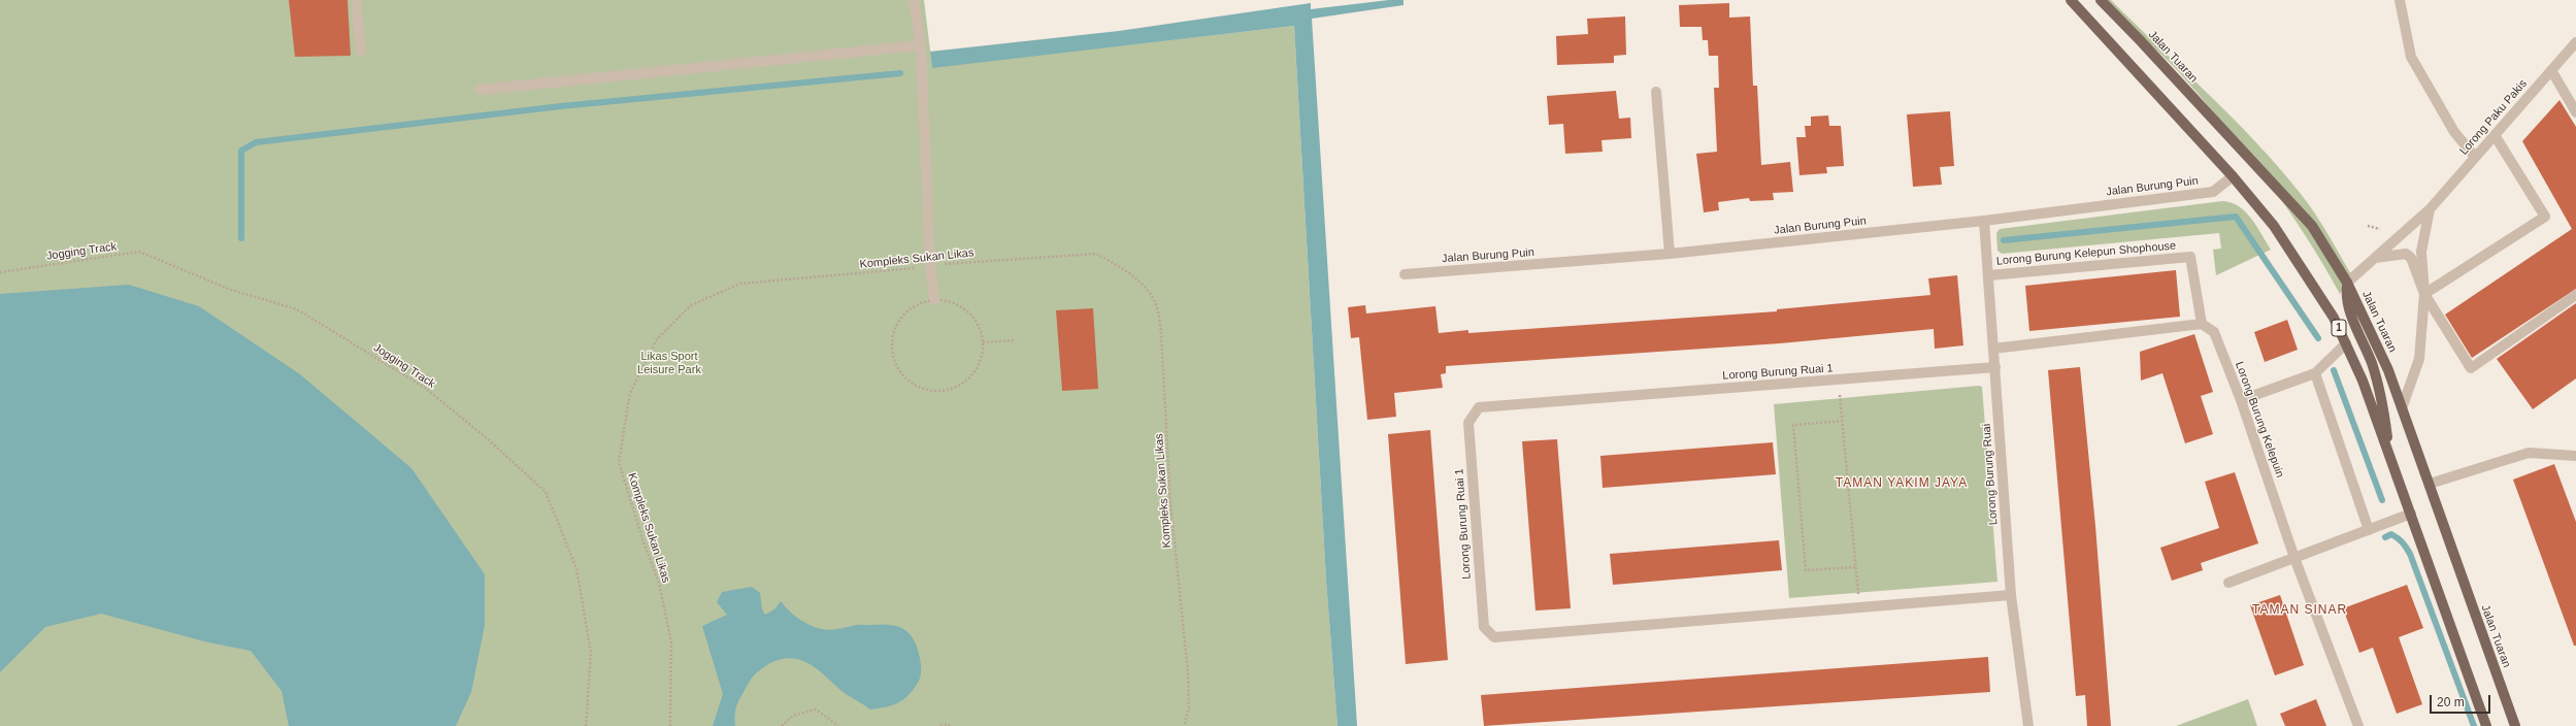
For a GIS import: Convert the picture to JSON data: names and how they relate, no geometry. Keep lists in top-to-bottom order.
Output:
{
  "streets": {
    "main road": ["Jalan Tuaran", "1"],
    "street": [
      "Lorong Paku Pakis",
      "Jalan Burung Puin",
      "Lorong Burung Kelepun Shophouse",
      "Lorong Burung Ruai 1",
      "Lorong Burung Kelepuin",
      "Lorong Burung Ruai"
    ],
    "path": ["Jogging Track", "Kompleks Sukan Likas"]
  },
  "crossings": [
    ["Jalan Tuaran", "Lorong Paku Pakis"],
    ["Jalan Burung Puin", "1"],
    ["Jalan Burung Puin", "Lorong Burung Ruai"],
    ["Lorong Burung Kelepun Shophouse", "Lorong Burung Kelepuin"],
    ["Lorong Burung Kelepun Shophouse", "Lorong Burung Ruai"],
    ["Lorong Burung Ruai 1", "Lorong Burung Ruai"]
  ],
  "districts": ["TAMAN YAKIM JAYA", "TAMAN SINAR"],
  "parks": ["Likas Sport Leisure Park"],
  "scale_bar": "20 m"
}
